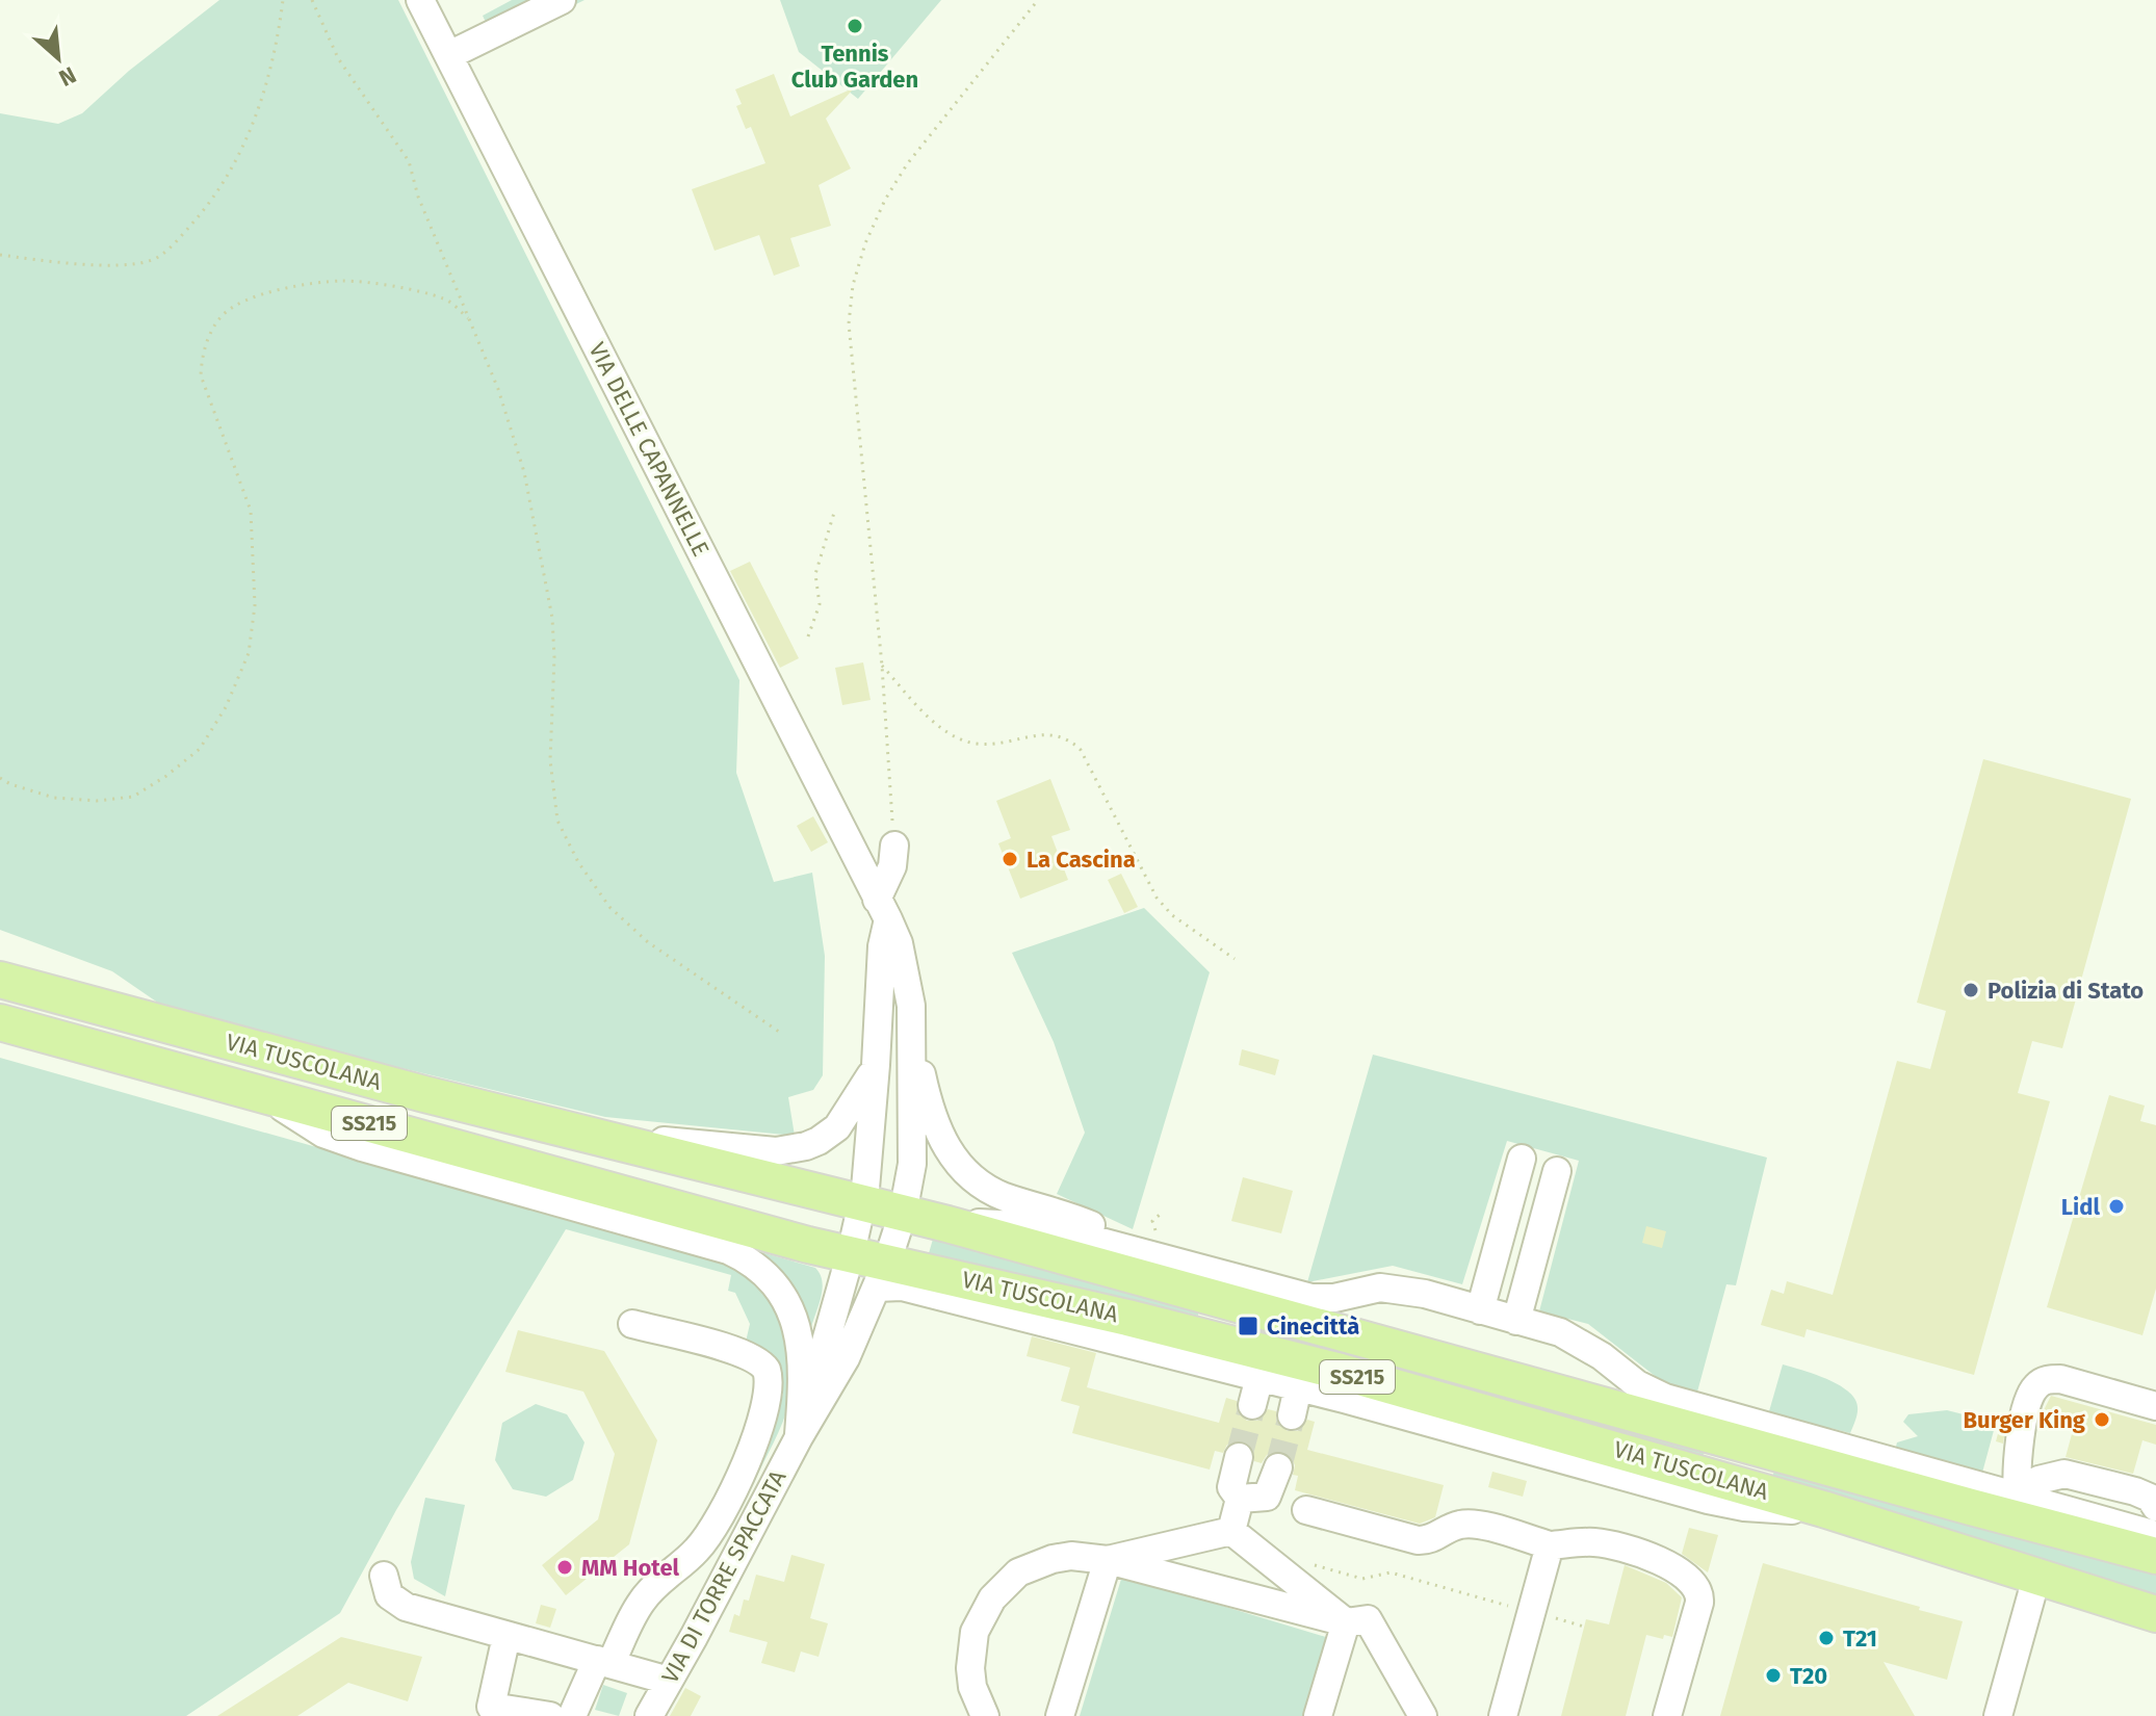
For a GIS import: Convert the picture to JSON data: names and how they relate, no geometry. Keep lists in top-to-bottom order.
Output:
{
  "streets": {
    "main road": ["VIA TUSCOLANA", "SS215"],
    "street": ["VIA DELLE CAPANNELLE", "VIA DI TORRE SPACCATA"]
  },
  "crossings": [
    ["VIA DELLE CAPANNELLE", "VIA TUSCOLANA"],
    ["VIA DELLE CAPANNELLE", "VIA DI TORRE SPACCATA"],
    ["VIA TUSCOLANA", "VIA DI TORRE SPACCATA"]
  ],
  "places": {
    "other": [
      "Tennis Club Garden",
      "La Cascina",
      "Polizia di Stato",
      "Lidl",
      "Burger King",
      "MM Hotel",
      "T21",
      "T20"
    ],
    "transit": ["Cinecittà"]
  },
  "north": "bottom right"
}
